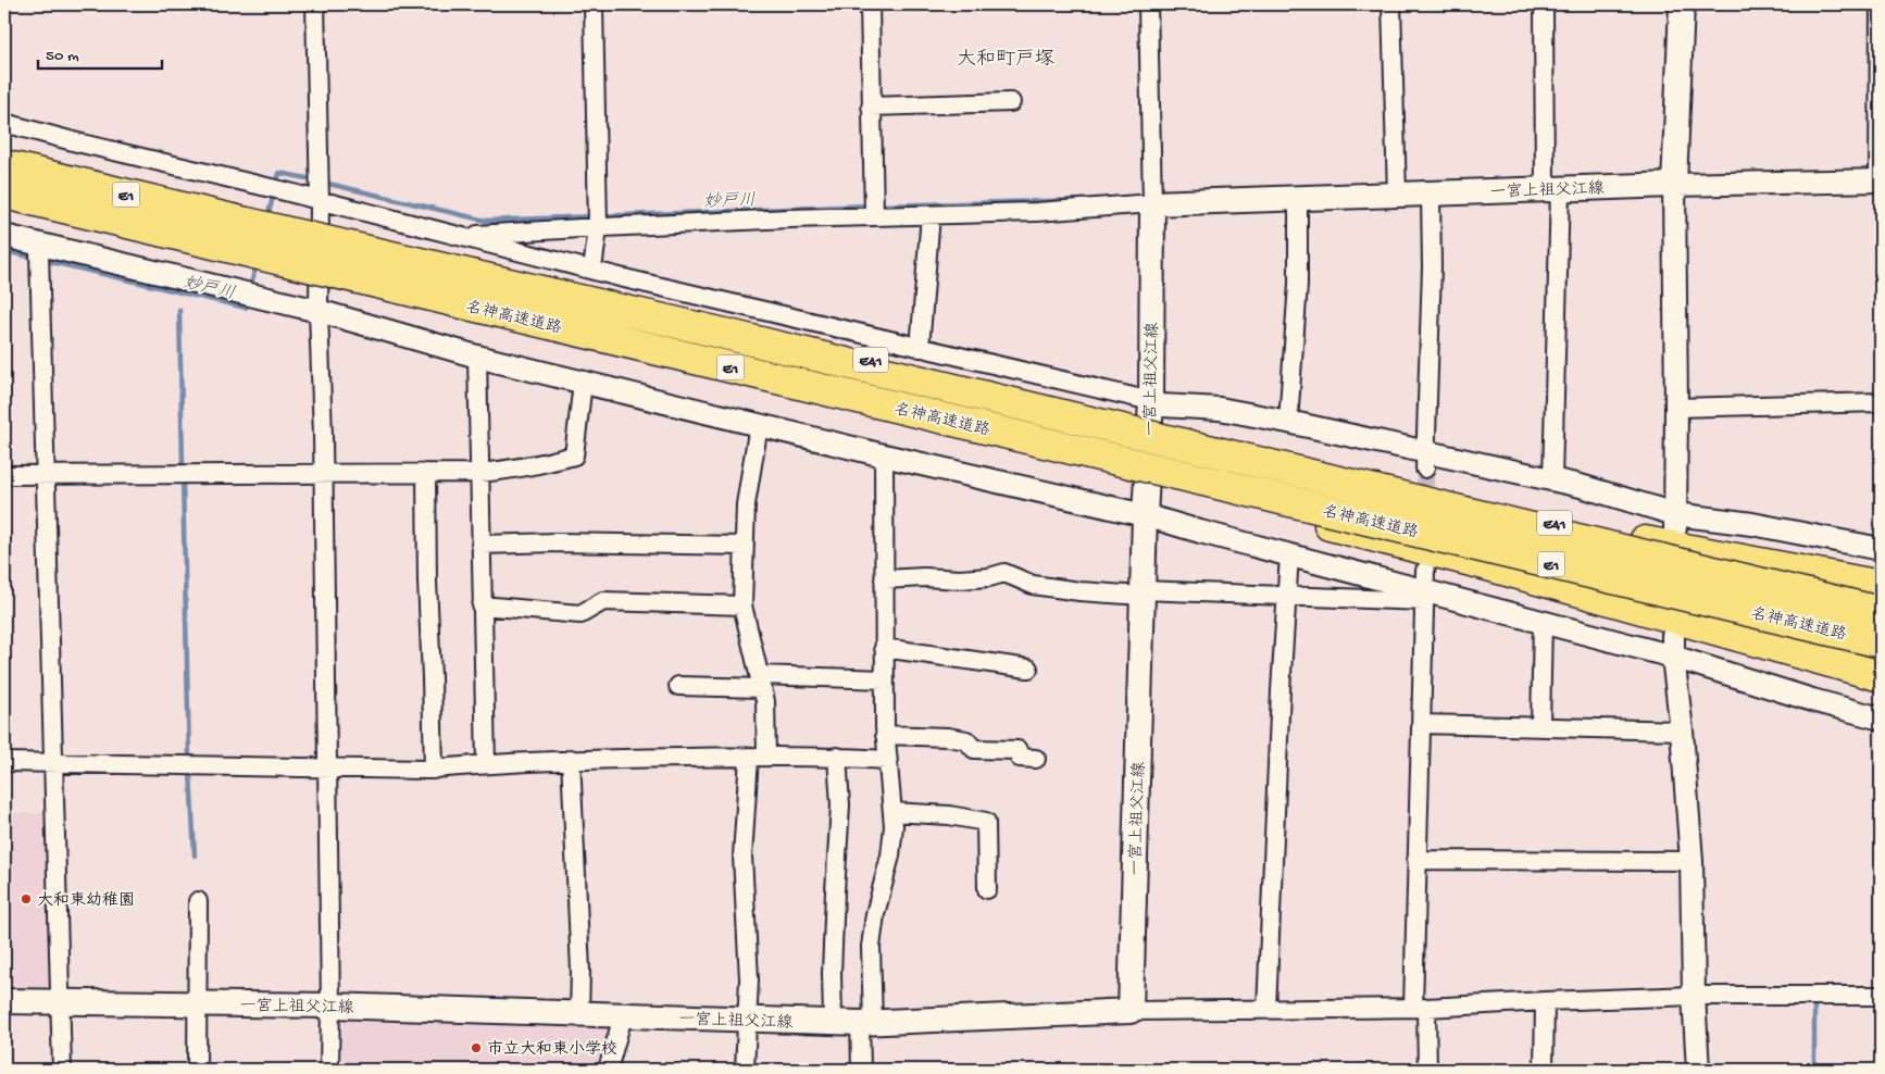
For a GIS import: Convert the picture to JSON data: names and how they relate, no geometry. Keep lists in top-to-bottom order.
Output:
{
  "streets": {
    "highway": ["E1", "名神高速道路", "E41"],
    "main road": ["一宮上祖父江線"]
  },
  "crossings": [
    ["名神高速道路", "E41"]
  ],
  "districts": ["大和町戸塚"],
  "water": ["妙戸川"],
  "places": ["大和東幼稚園", "市立大和東小学校"],
  "scale_bar": "50 m"
}
